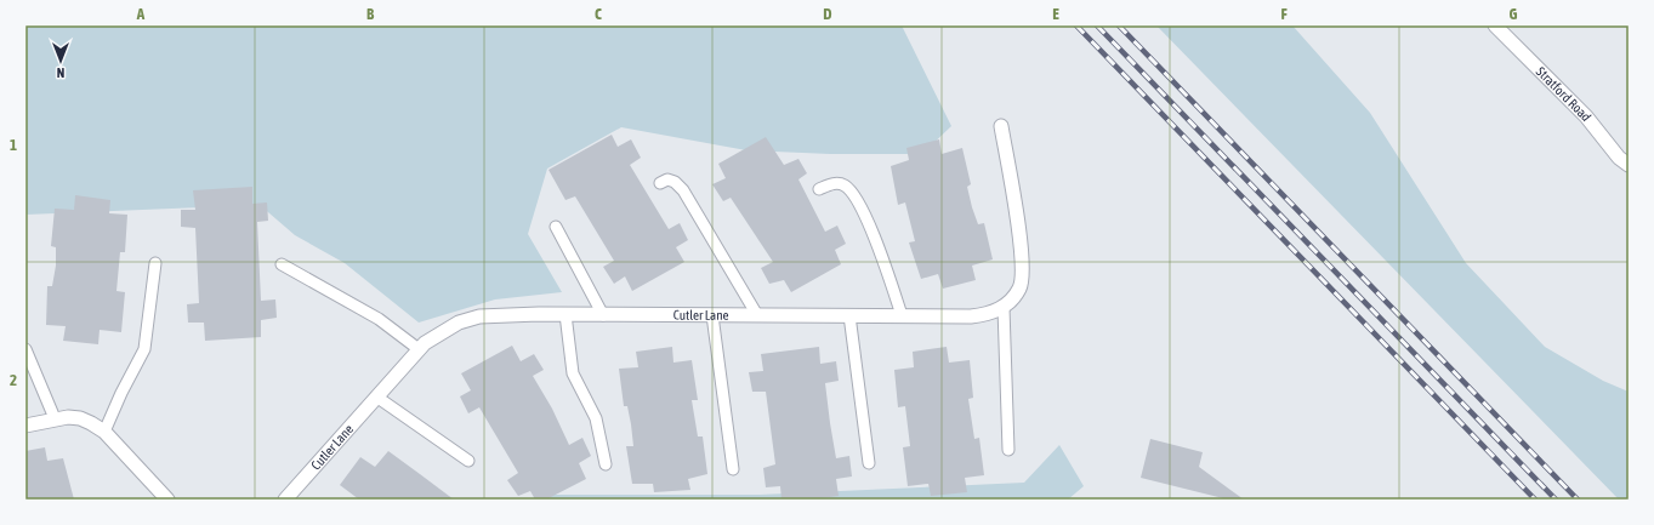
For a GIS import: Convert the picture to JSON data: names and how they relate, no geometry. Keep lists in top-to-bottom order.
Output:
{
  "streets": {
    "street": ["Stratford Road", "Cutler Lane"]
  },
  "north": "bottom",
  "grid": {
    "columns": [
      "A",
      "B",
      "C",
      "D",
      "E",
      "F",
      "G"
    ],
    "rows": ["1", "2"]
  }
}
